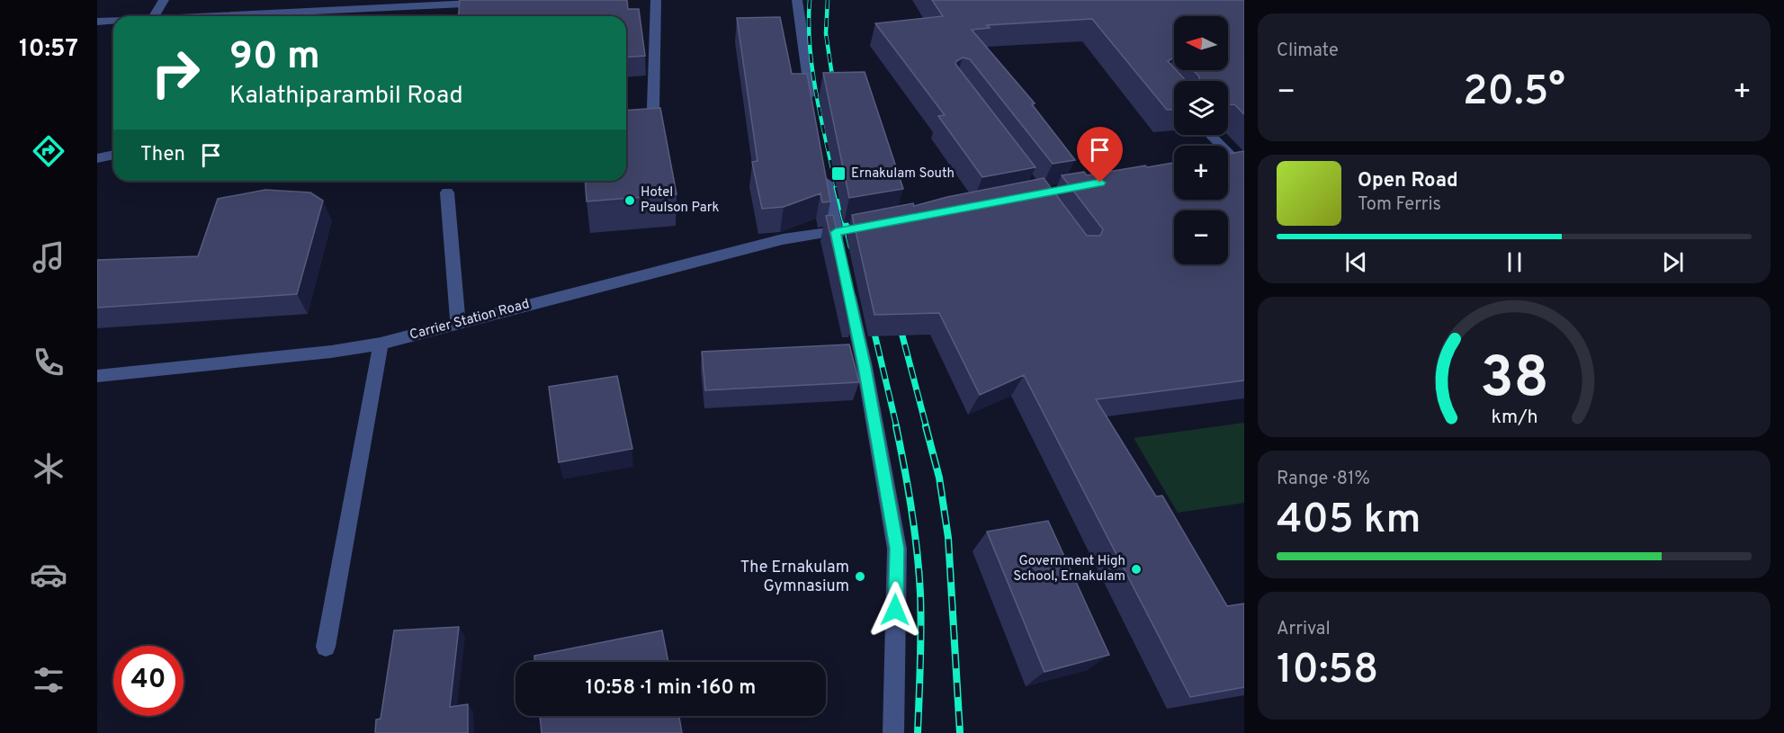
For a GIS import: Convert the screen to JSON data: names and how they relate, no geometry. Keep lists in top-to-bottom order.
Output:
{
  "streets": {
    "street": ["Carrier Station Road"]
  },
  "places": {
    "transit": ["Ernakulam South"],
    "other": ["Hotel Paulson Park", "Government High School, Ernakulam", "The Ernakulam Gymnasium"]
  },
  "north": "left",
  "page": {
    "tabs": "10:57",
    "tile": [
      "Climate",
      ["Range · 81%", "405 km"],
      ["Arrival", "10:58"]
    ],
    "map_buttons": ["+", "−"],
    "turn": ["90 m", "Kalathiparambil Road"],
    "heat": ["−", "20.5°", "+"],
    "then": "Then",
    "song": ["Open Road", "Tom Ferris"],
    "limit": "40",
    "trip": "10:58 · 1 min · 160 m",
    "gauge": ["38", "km/h"]
  }
}
